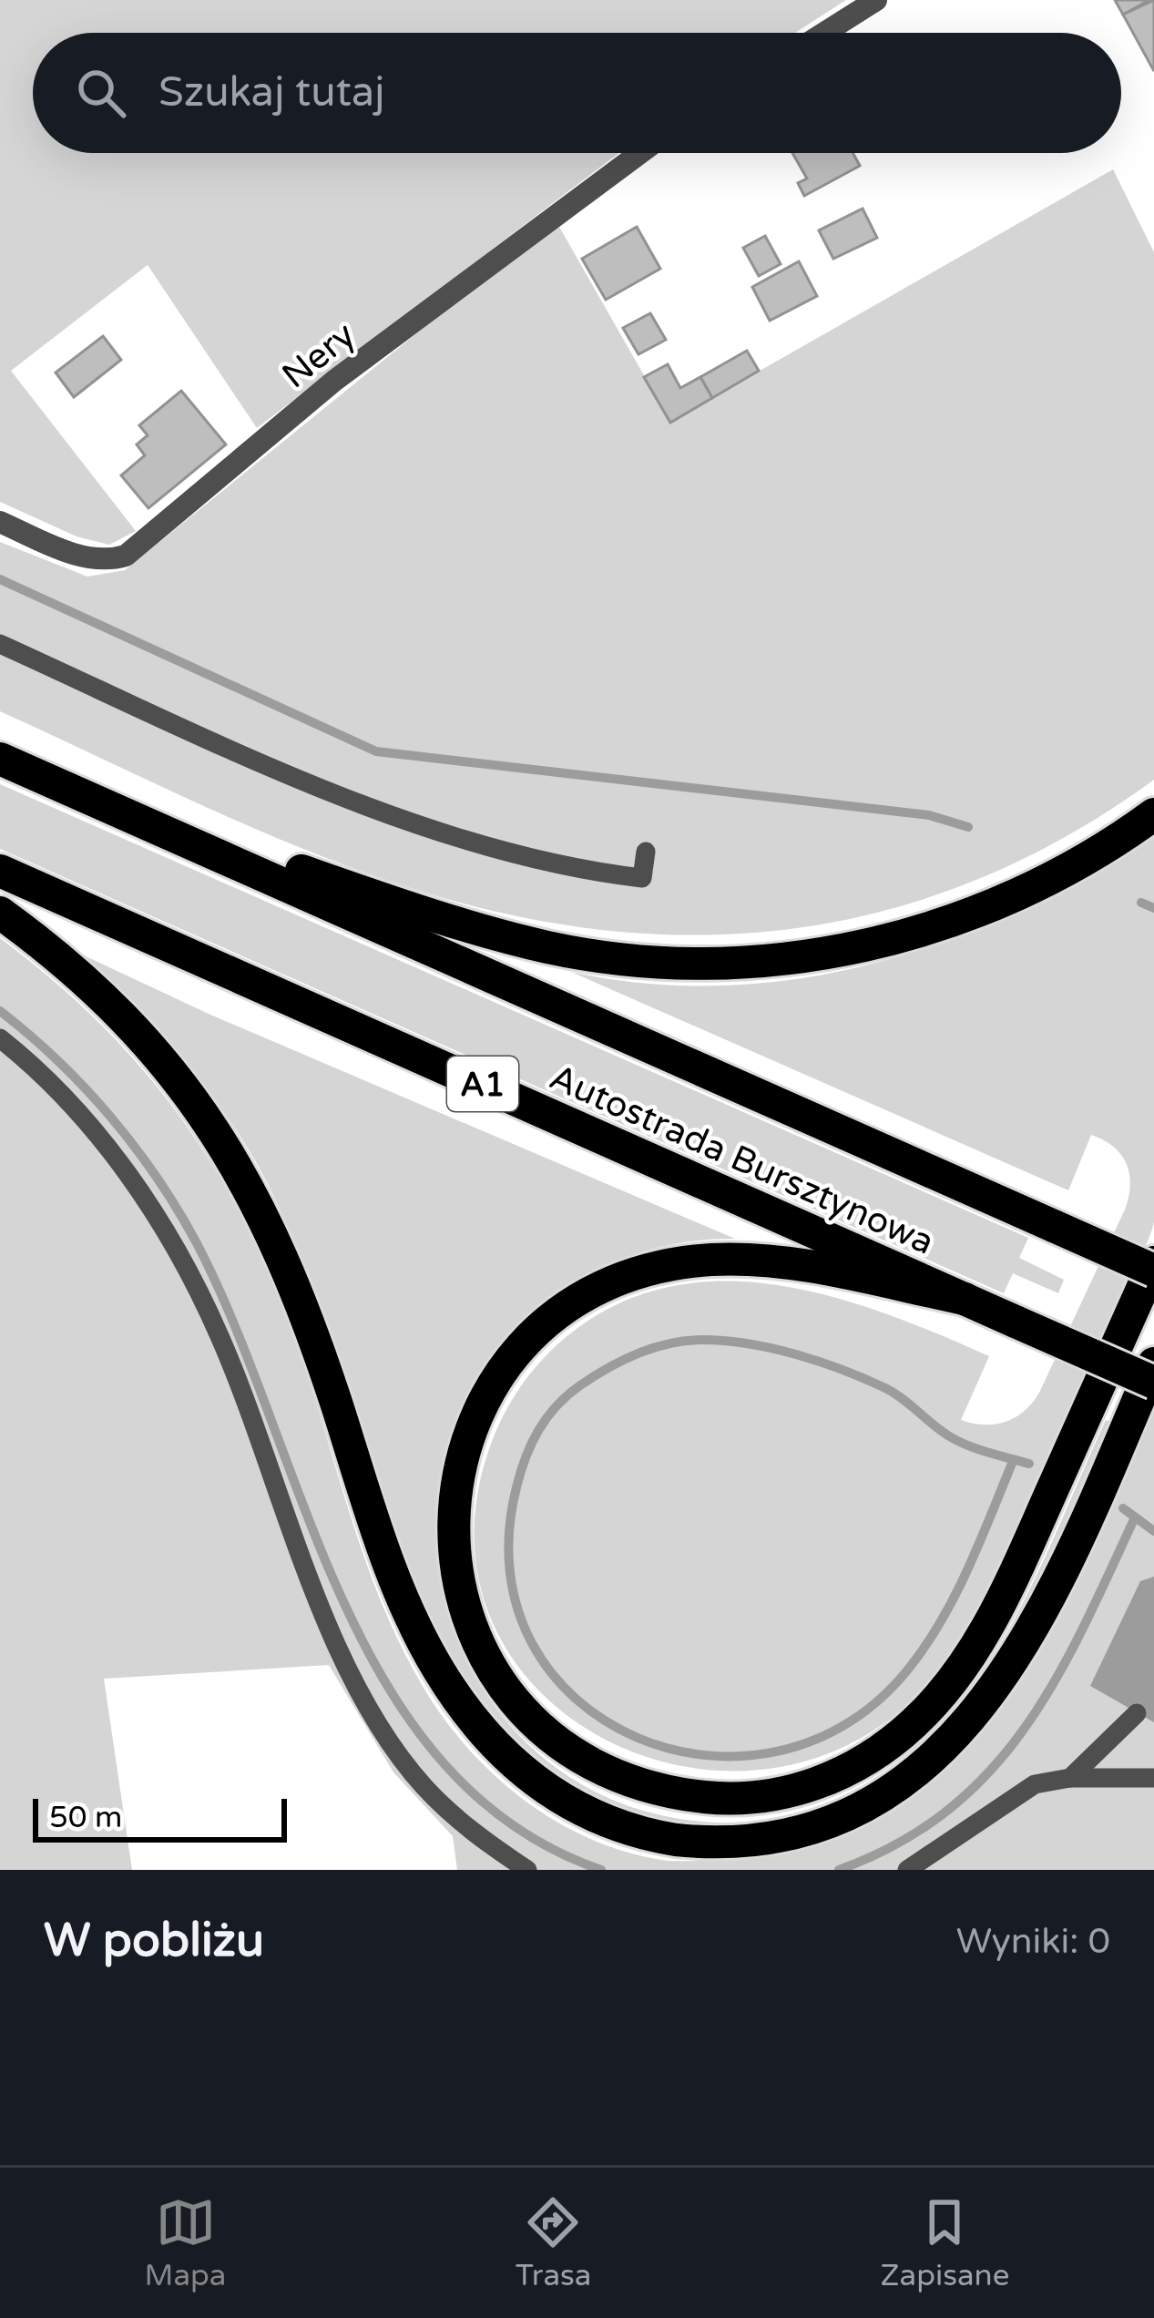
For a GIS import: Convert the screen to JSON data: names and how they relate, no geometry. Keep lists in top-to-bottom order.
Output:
{
  "streets": {
    "highway": ["A1", "Autostrada Bursztynowa"],
    "street": ["Nery"]
  },
  "scale_bar": "50 m",
  "page": {
    "search": "Szukaj tutaj",
    "scale": "50 m",
    "heading": ["W pobliżu", "Wyniki: 0"],
    "nav": ["Mapa", "Trasa", "Zapisane"]
  }
}
